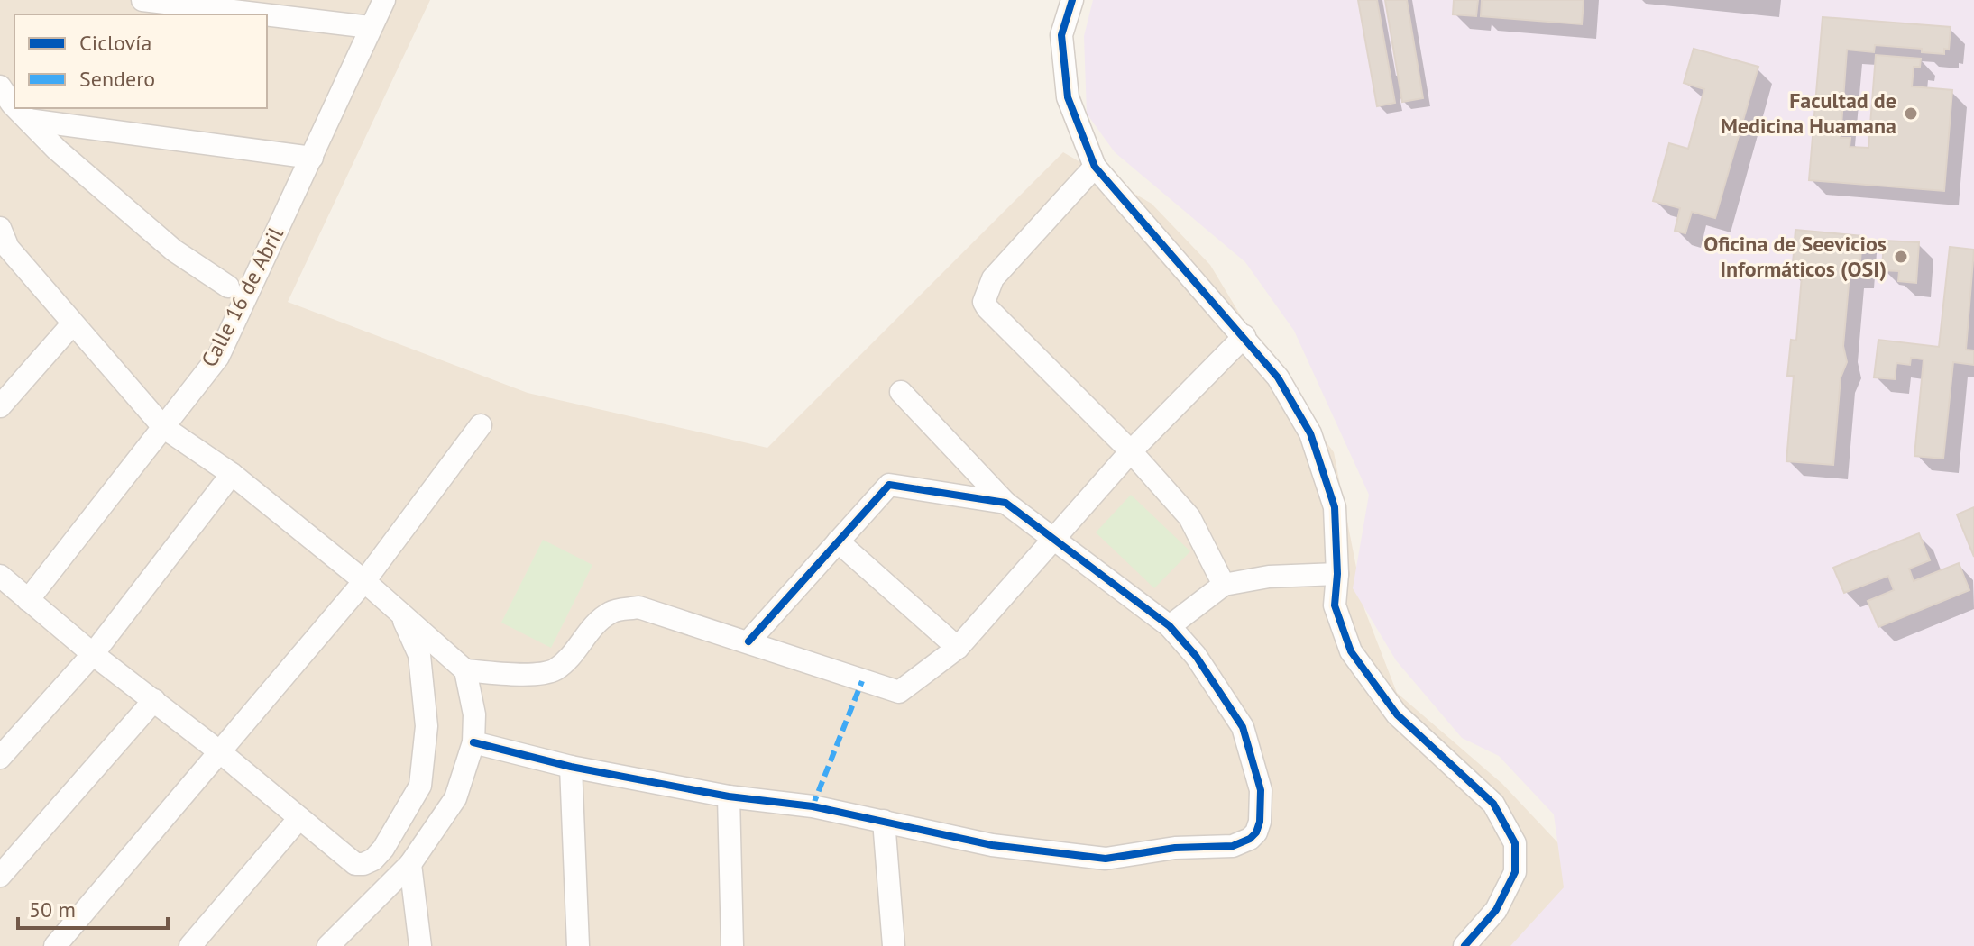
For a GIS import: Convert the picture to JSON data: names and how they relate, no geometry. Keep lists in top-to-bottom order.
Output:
{
  "streets": {
    "street": ["Calle 16 de Abril"]
  },
  "places": ["Facultad de Medicina Huamana", "Oficina de Seevicios Informáticos (OSI)"],
  "legend": ["Ciclovía", "Sendero"],
  "scale_bar": "50 m"
}
